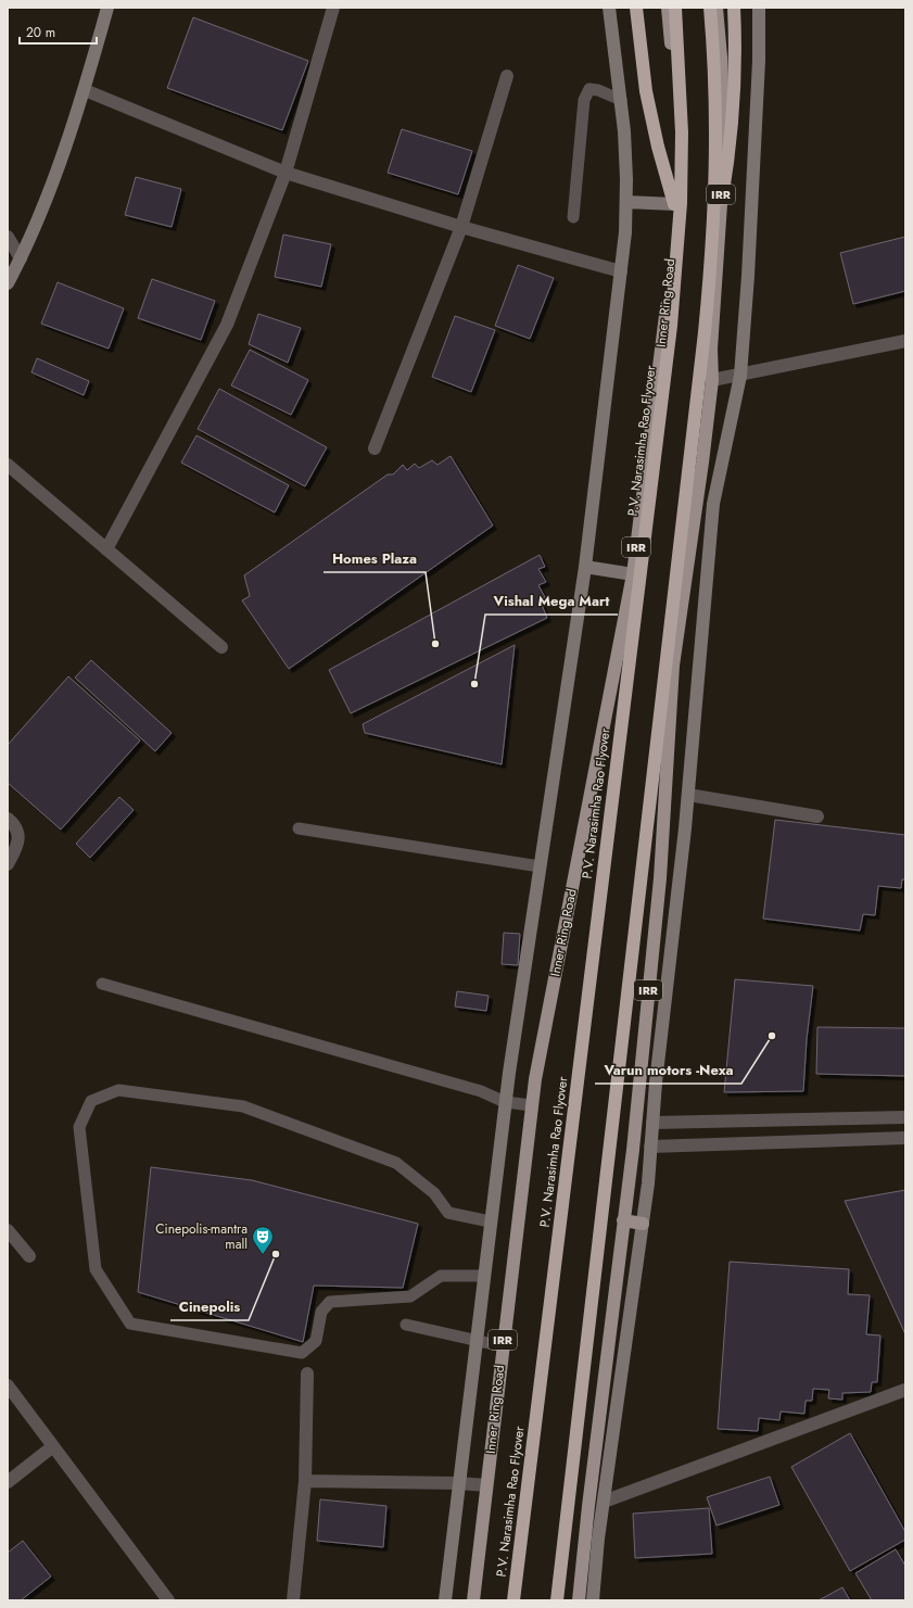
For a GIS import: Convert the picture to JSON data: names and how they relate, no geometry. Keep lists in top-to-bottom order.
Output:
{
  "streets": {
    "highway": ["P.V. Narasimha Rao Flyover"],
    "main road": ["IRR", "Inner Ring Road"]
  },
  "places": {
    "other": [
      "Homes Plaza",
      "Vishal Mega Mart",
      "Varun motors -Nexa",
      "Cinepolis"
    ],
    "theatre": ["Cinepolis-mantra mall"]
  },
  "scale_bar": "20 m"
}
